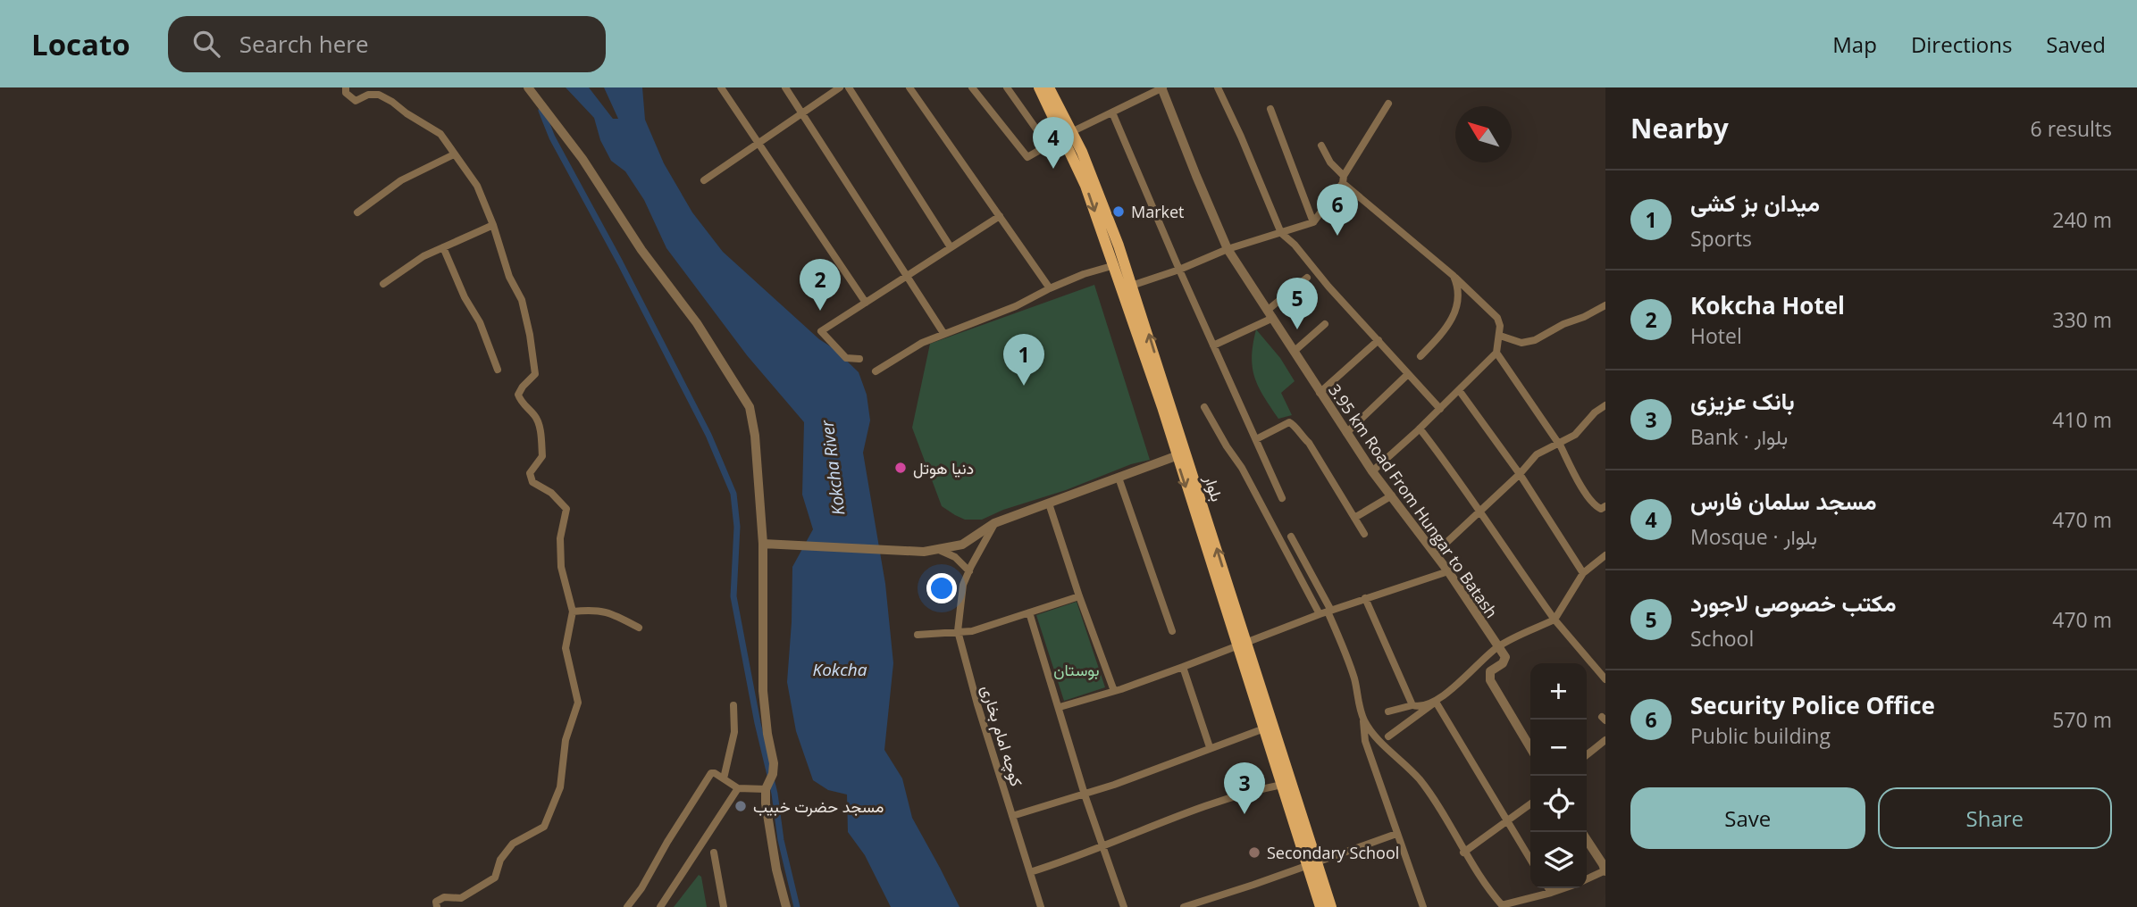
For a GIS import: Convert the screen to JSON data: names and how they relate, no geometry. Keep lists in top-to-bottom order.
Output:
{
  "streets": {
    "main road": ["بلوار"],
    "street": ["3.95 km Road From Hungar to Batash", "کوچه امام بخاری"]
  },
  "water": ["Kokcha River", "Kokcha"],
  "parks": ["بوستان"],
  "places": [
    "Market",
    "دنیا هوتل",
    "مسجد حضرت خبیب",
    "Secondary School"
  ],
  "north": "top left",
  "page": {
    "header": "Locato",
    "search": "Search here",
    "nav": ["Map", "Directions", "Saved"],
    "heading": ["Nearby", "6 results"],
    "pins": [
      "4",
      "6",
      "2",
      "5",
      "1",
      "3"
    ],
    "list": [
      {
        "mark": "1",
        "name": "میدان بز کشی",
        "note": "Sports",
        "value": "240 m"
      },
      {
        "mark": "2",
        "name": "Kokcha Hotel",
        "note": "Hotel",
        "value": "330 m"
      },
      {
        "mark": "3",
        "name": "بانک عزیزی",
        "note": "Bank · بلوار",
        "value": "410 m"
      },
      {
        "mark": "4",
        "name": "مسجد سلمان فارس",
        "note": "Mosque · بلوار",
        "value": "470 m"
      },
      {
        "mark": "5",
        "name": "مکتب خصوصی لاجورد",
        "note": "School",
        "value": "470 m"
      },
      {
        "mark": "6",
        "name": "Security Police Office",
        "note": "Public building",
        "value": "570 m"
      }
    ],
    "map_buttons": ["+", "−"],
    "buttons": ["Save", "Share"]
  }
}
